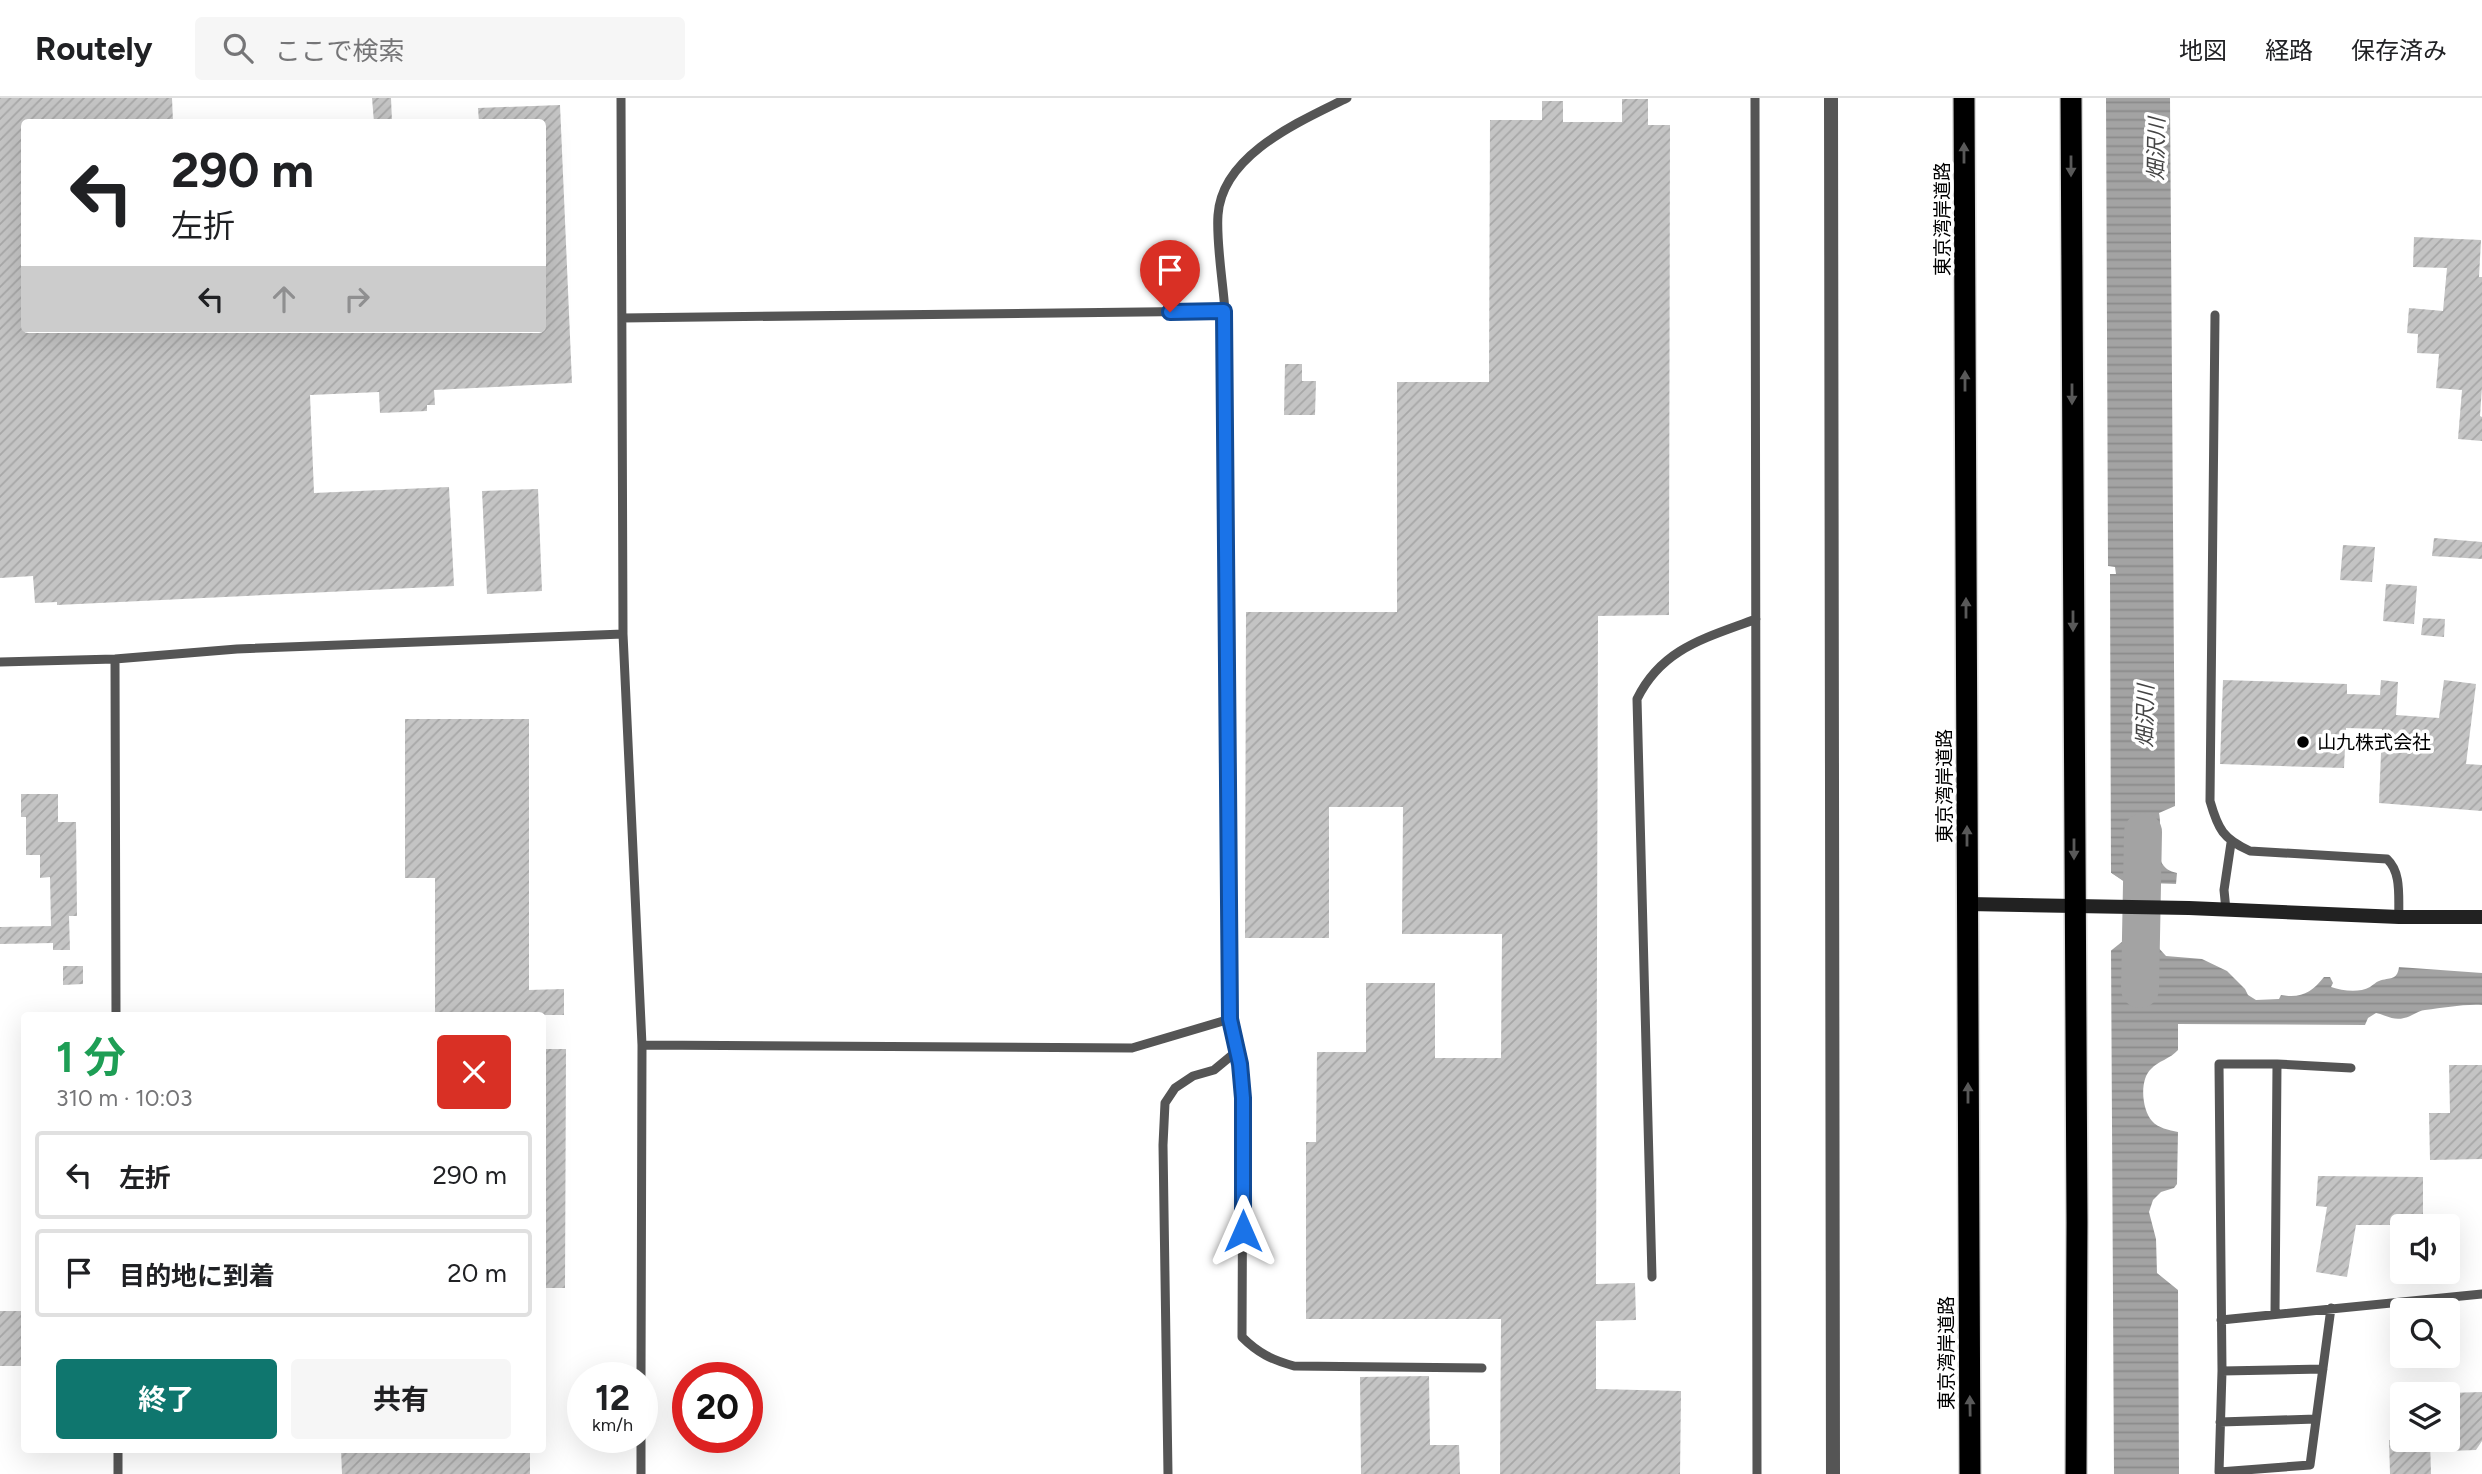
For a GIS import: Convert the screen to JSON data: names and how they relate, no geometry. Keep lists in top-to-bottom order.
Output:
{
  "streets": {
    "highway": ["東京湾岸道路"]
  },
  "water": ["畑沢川"],
  "places": ["山九株式会社"],
  "page": {
    "header": "Routely",
    "search": "ここで検索",
    "nav": ["地図", "経路", "保存済み"],
    "turn": ["290 m", "左折"],
    "heading": ["1 分", "310 m · 10:03"],
    "list": [
      {
        "name": "左折",
        "value": "290 m"
      },
      {
        "name": "目的地に到着",
        "value": "20 m"
      }
    ],
    "buttons": ["終了", "共有"],
    "speed": "12 km/h",
    "limit": "20"
  }
}
